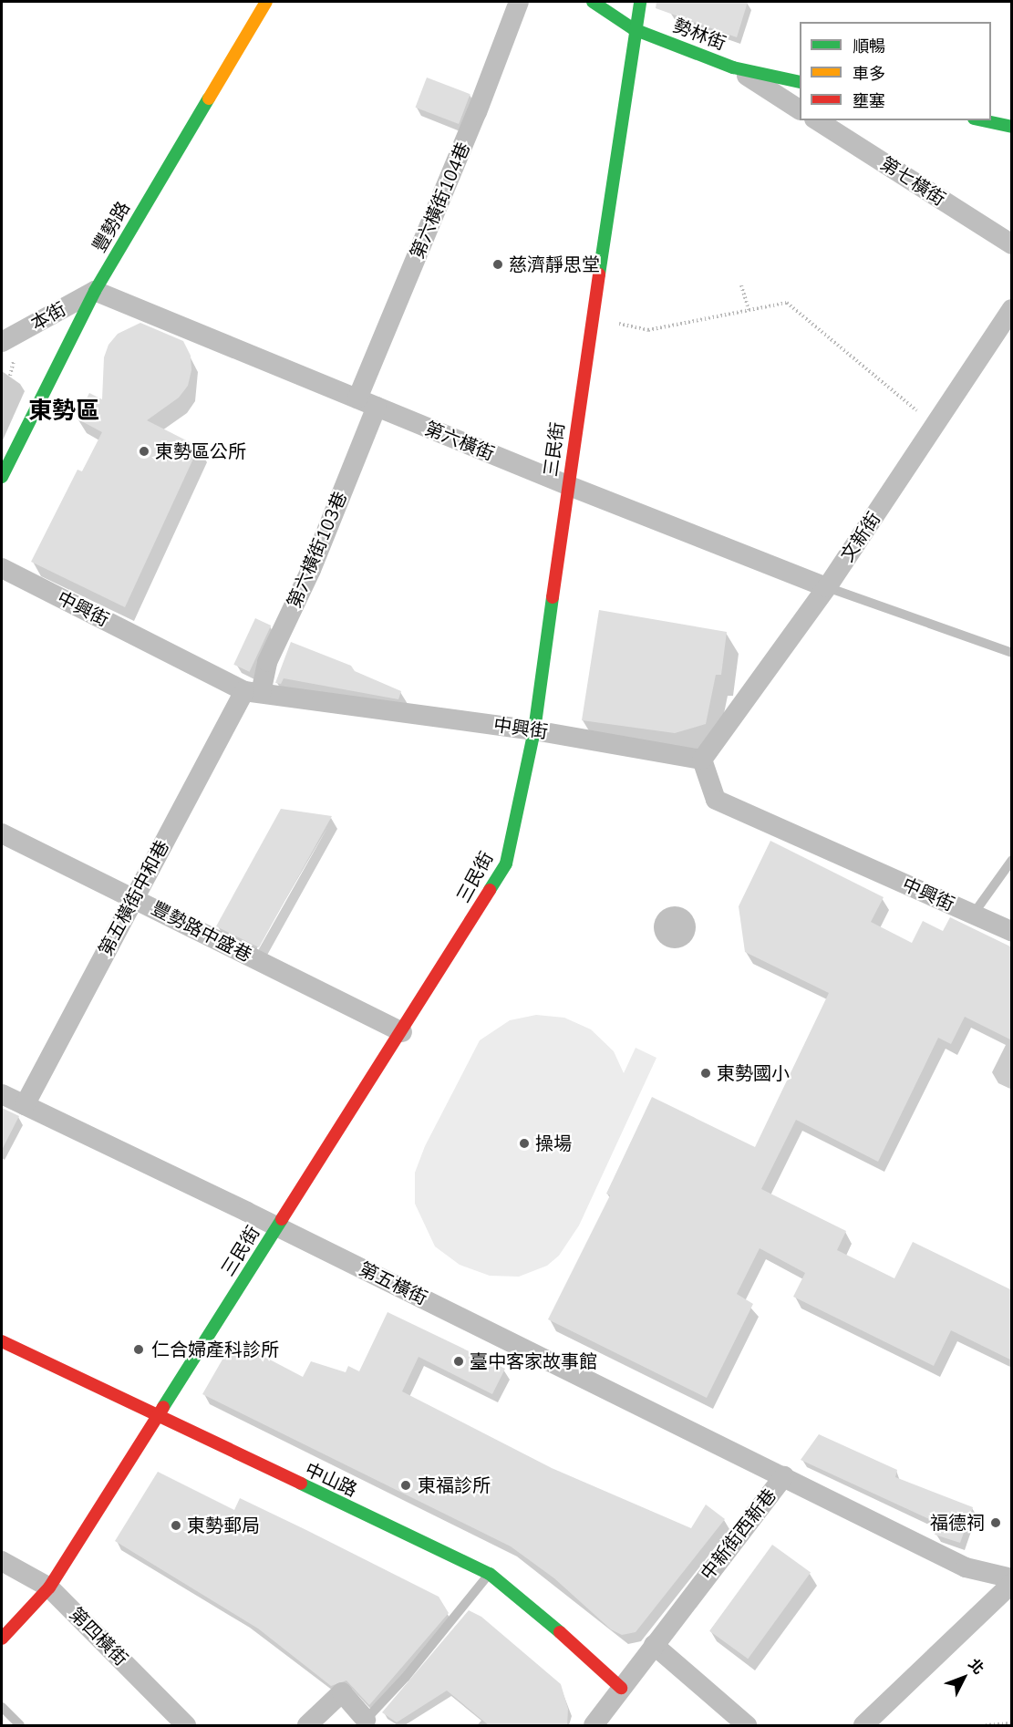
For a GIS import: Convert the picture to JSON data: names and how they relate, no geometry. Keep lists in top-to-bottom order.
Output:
{
  "streets": {
    "street": [
      "勢林街",
      "第七橫街",
      "第六橫街104巷",
      "豐勢路",
      "本街",
      "第六橫街",
      "三民街",
      "文新街",
      "第六橫街103巷",
      "中興街",
      "第五橫街中和巷",
      "豐勢路中盛巷",
      "第五橫街",
      "中山路",
      "中新街西新巷",
      "第四橫街"
    ]
  },
  "crossings": [
    ["勢林街", "三民街"],
    ["第六橫街104巷", "第六橫街"],
    ["豐勢路", "本街"],
    ["豐勢路", "第六橫街"],
    ["本街", "第六橫街"],
    ["第六橫街", "三民街"],
    ["第六橫街", "文新街"],
    ["第六橫街", "第六橫街103巷"],
    ["三民街", "中興街"],
    ["三民街", "豐勢路中盛巷"],
    ["三民街", "第五橫街"],
    ["三民街", "中山路"],
    ["三民街", "第四橫街"],
    ["文新街", "中興街"],
    ["第六橫街103巷", "中興街"],
    ["第六橫街103巷", "第五橫街中和巷"],
    ["中興街", "第五橫街中和巷"],
    ["第五橫街中和巷", "豐勢路中盛巷"],
    ["第五橫街中和巷", "第五橫街"],
    ["第五橫街", "中新街西新巷"],
    ["中山路", "中新街西新巷"]
  ],
  "districts": ["東勢區"],
  "places": [
    "慈濟靜思堂",
    "東勢區公所",
    "東勢國小",
    "操場",
    "仁合婦產科診所",
    "臺中客家故事館",
    "東福診所",
    "福德祠",
    "東勢郵局"
  ],
  "legend": ["順暢", "車多", "壅塞"],
  "north": "top right"
}
